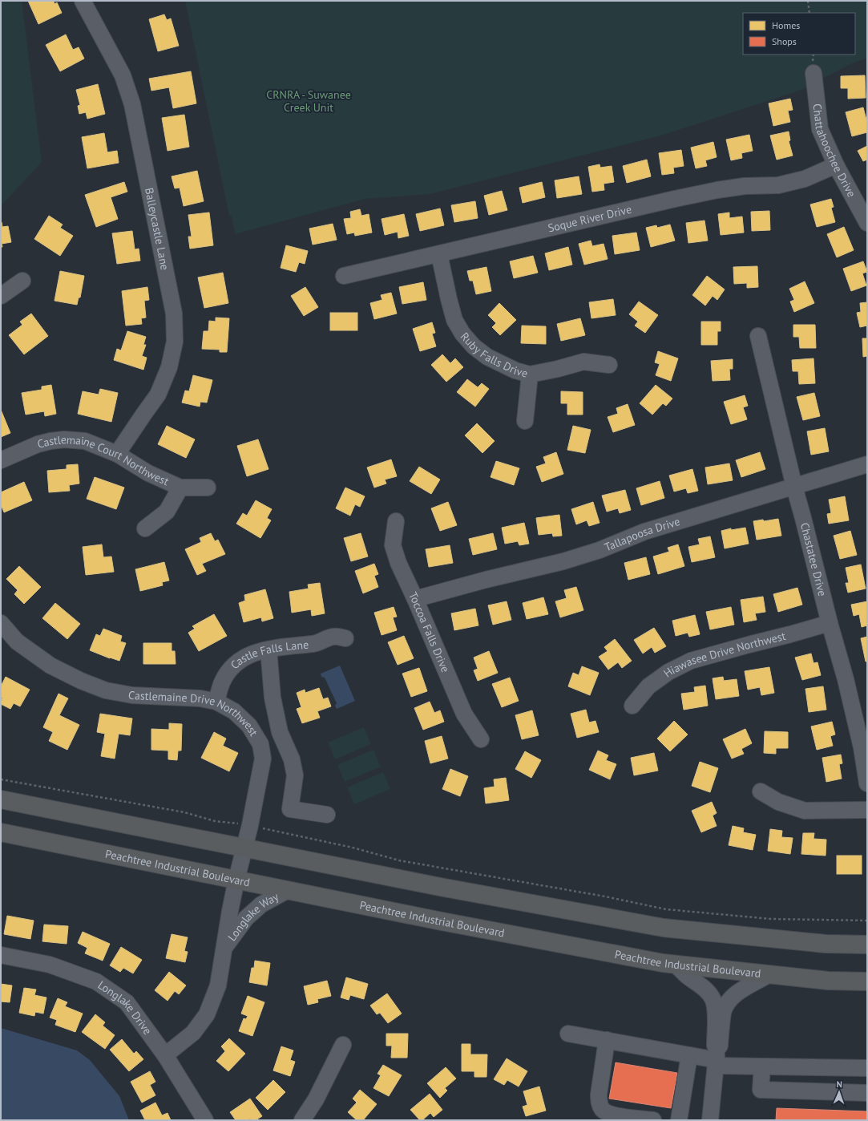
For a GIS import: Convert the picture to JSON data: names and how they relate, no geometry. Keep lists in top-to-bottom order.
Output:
{
  "streets": {
    "highway": ["Peachtree Industrial Boulevard"],
    "street": [
      "Chattahoochee Drive",
      "Soque River Drive",
      "Balleycastle Lane",
      "Ruby Falls Drive",
      "Castlemaine Court Northwest",
      "Tallapoosa Drive",
      "Chastatee Drive",
      "Toccoa Falls Drive",
      "Hiawasee Drive Northwest",
      "Castle Falls Lane",
      "Castlemaine Drive Northwest",
      "Longlake Way",
      "Longlake Drive"
    ]
  },
  "crossings": [
    ["Chattahoochee Drive", "Soque River Drive"],
    ["Soque River Drive", "Ruby Falls Drive"],
    ["Balleycastle Lane", "Castlemaine Court Northwest"],
    ["Tallapoosa Drive", "Chastatee Drive"],
    ["Tallapoosa Drive", "Toccoa Falls Drive"],
    ["Chastatee Drive", "Hiawasee Drive Northwest"],
    ["Castle Falls Lane", "Castlemaine Drive Northwest"],
    ["Castlemaine Drive Northwest", "Peachtree Industrial Boulevard"],
    ["Castlemaine Drive Northwest", "Longlake Way"],
    ["Peachtree Industrial Boulevard", "Longlake Way"],
    ["Longlake Way", "Longlake Drive"]
  ],
  "parks": ["CRNRA - Suwanee Creek Unit"],
  "legend": ["Homes", "Shops"],
  "north": "top"
}
